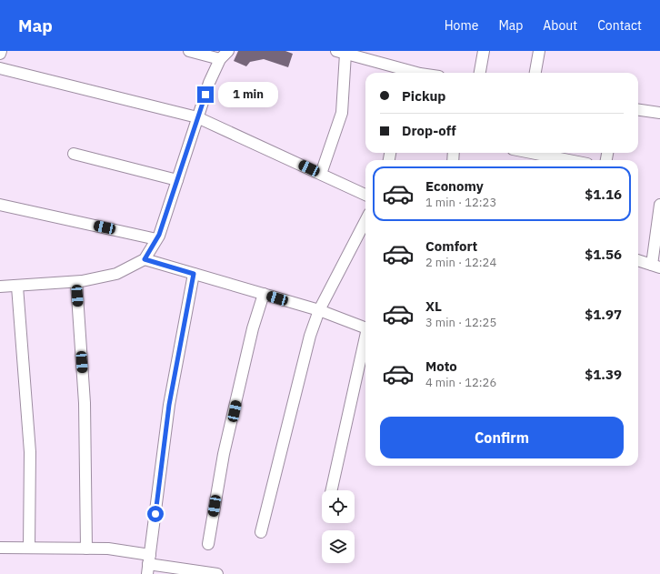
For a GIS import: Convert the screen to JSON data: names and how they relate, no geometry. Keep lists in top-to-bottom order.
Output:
{
  "page": {
    "header": "Map",
    "nav": [
      "Home",
      "Map",
      "About",
      "Contact"
    ],
    "banner": ["Pickup", "Drop-off"],
    "bubble": "1 min",
    "list": [
      {
        "name": "Economy",
        "note": "1 min · 12:23",
        "value": "$1.16"
      },
      {
        "name": "Comfort",
        "note": "2 min · 12:24",
        "value": "$1.56"
      },
      {
        "name": "XL",
        "note": "3 min · 12:25",
        "value": "$1.97"
      },
      {
        "name": "Moto",
        "note": "4 min · 12:26",
        "value": "$1.39"
      }
    ],
    "buttons": "Confirm"
  }
}
